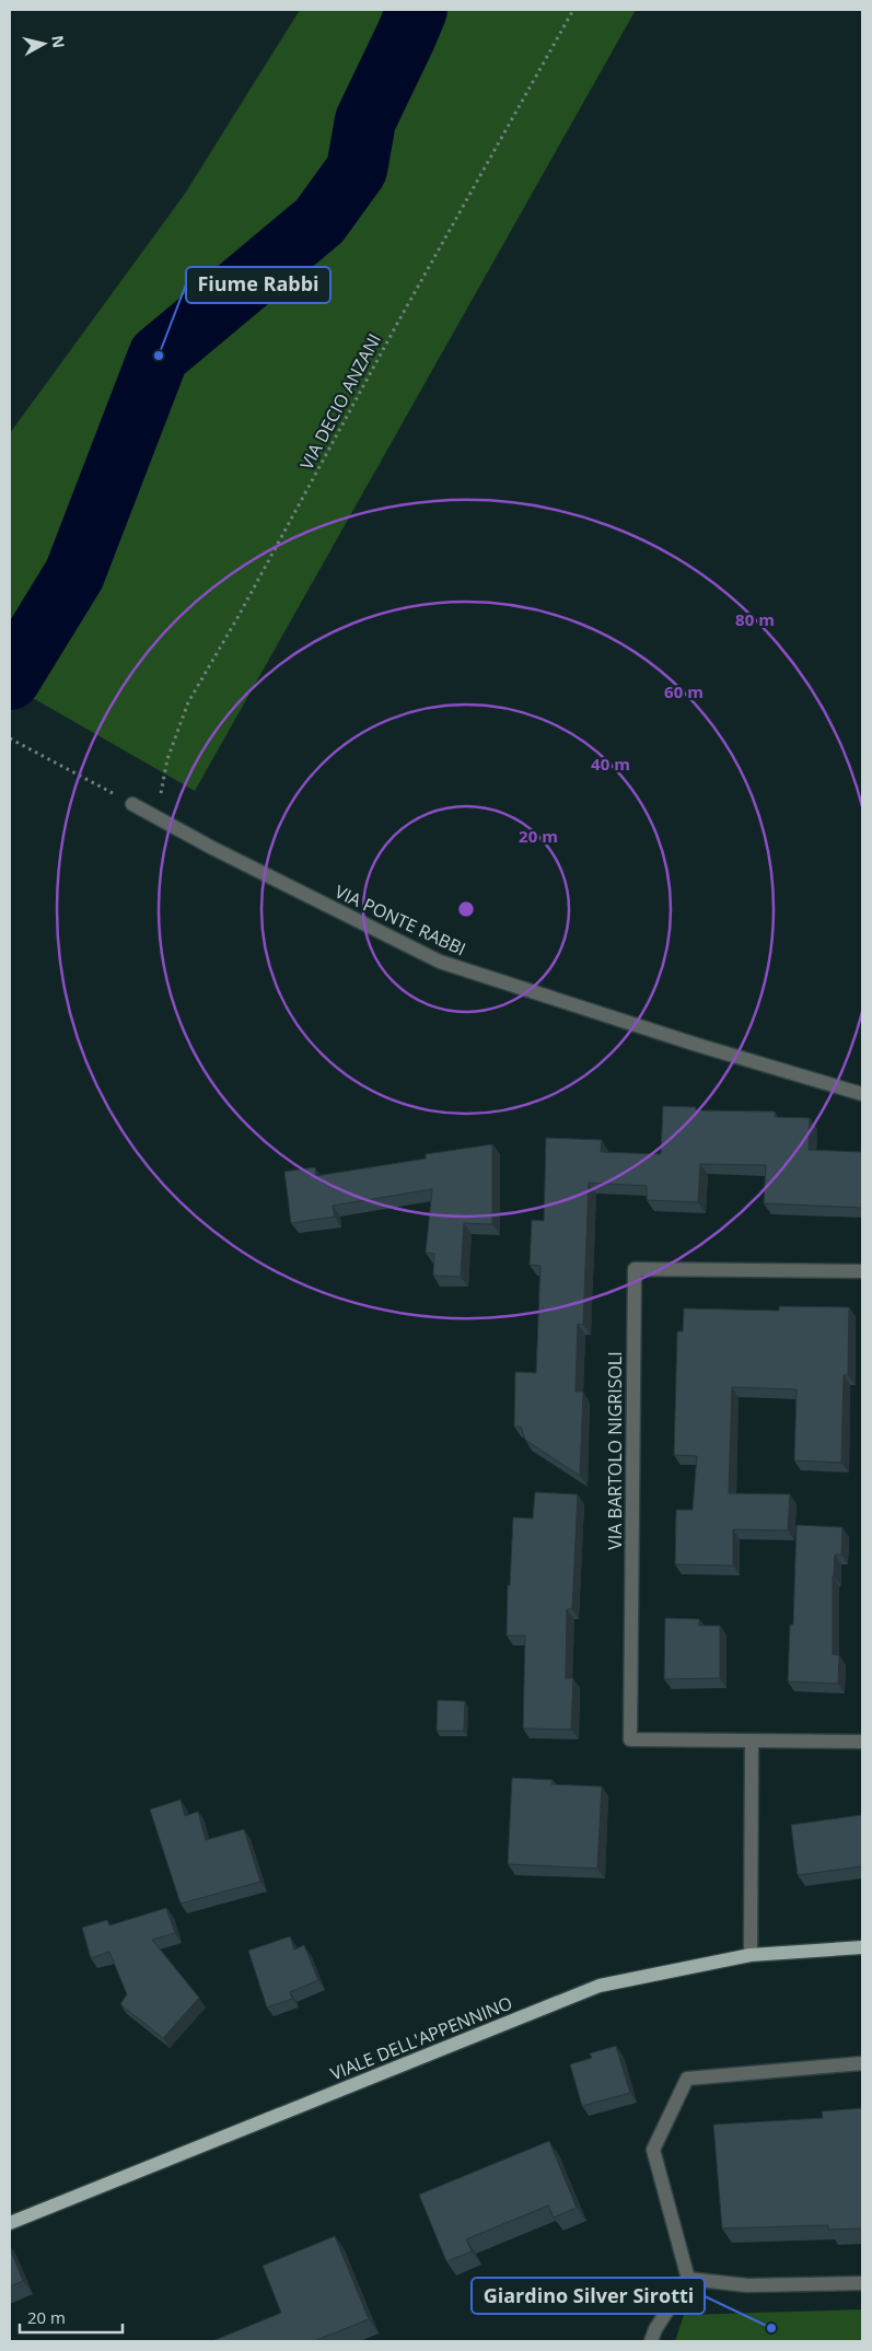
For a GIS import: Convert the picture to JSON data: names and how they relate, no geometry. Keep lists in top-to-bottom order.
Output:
{
  "streets": {
    "main road": ["VIALE DELL'APPENNINO"],
    "street": ["VIA PONTE RABBI", "VIA BARTOLO NIGRISOLI"],
    "path": ["VIA DECIO ANZANI"]
  },
  "crossings": [
    ["VIA DECIO ANZANI", "VIA PONTE RABBI"]
  ],
  "places": ["Fiume Rabbi", "Giardino Silver Sirotti"],
  "scale_bar": "20 m",
  "north": "right",
  "rings": [
    "80 m",
    "60 m",
    "40 m",
    "20 m"
  ]
}
